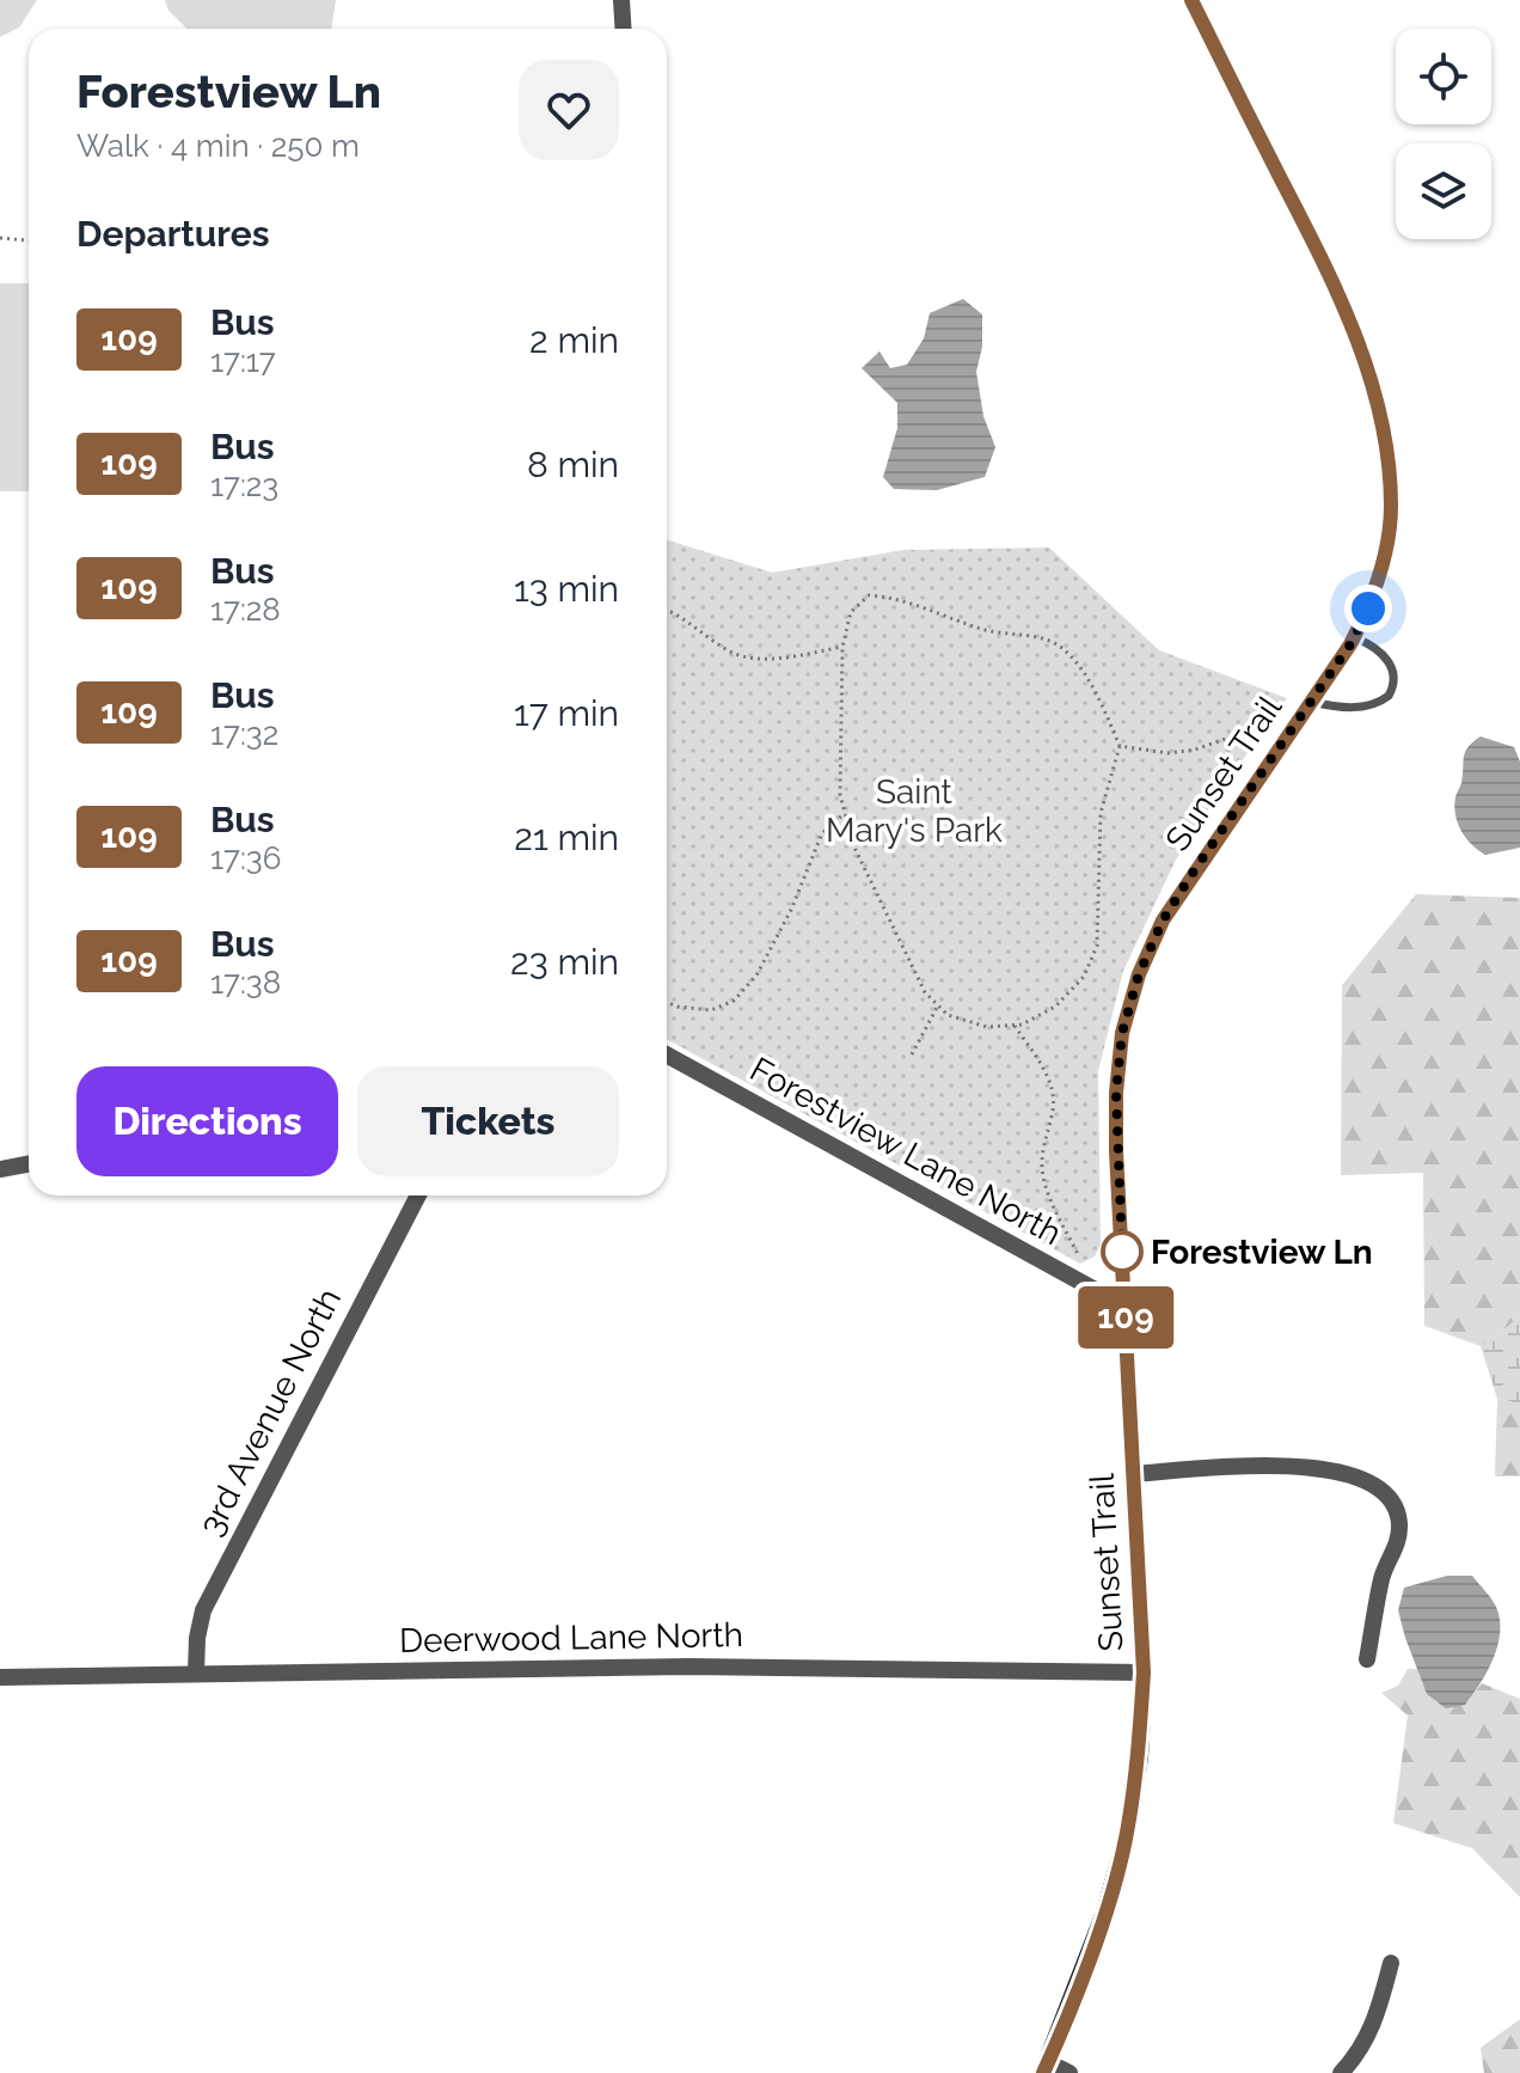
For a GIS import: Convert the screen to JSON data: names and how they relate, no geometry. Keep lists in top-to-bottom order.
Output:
{
  "streets": {
    "street": [
      "Sunset Trail",
      "Forestview Lane North",
      "3rd Avenue North",
      "Deerwood Lane North"
    ]
  },
  "crossings": [
    ["Sunset Trail", "Forestview Lane North"],
    ["Sunset Trail", "Deerwood Lane North"],
    ["3rd Avenue North", "Deerwood Lane North"]
  ],
  "parks": ["Saint Mary's Park"],
  "places": ["Forestview Ln"],
  "lines": ["bus line 109"],
  "page": {
    "on_map": "109",
    "heading": [
      ["Forestview Ln", "Walk · 4 min · 250 m"],
      "Departures"
    ],
    "list": [
      {
        "mark": "109",
        "name": "Bus",
        "note": "17:17",
        "value": "2 min"
      },
      {
        "mark": "109",
        "name": "Bus",
        "note": "17:23",
        "value": "8 min"
      },
      {
        "mark": "109",
        "name": "Bus",
        "note": "17:28",
        "value": "13 min"
      },
      {
        "mark": "109",
        "name": "Bus",
        "note": "17:32",
        "value": "17 min"
      },
      {
        "mark": "109",
        "name": "Bus",
        "note": "17:36",
        "value": "21 min"
      },
      {
        "mark": "109",
        "name": "Bus",
        "note": "17:38",
        "value": "23 min"
      }
    ],
    "buttons": ["Directions", "Tickets"]
  }
}
